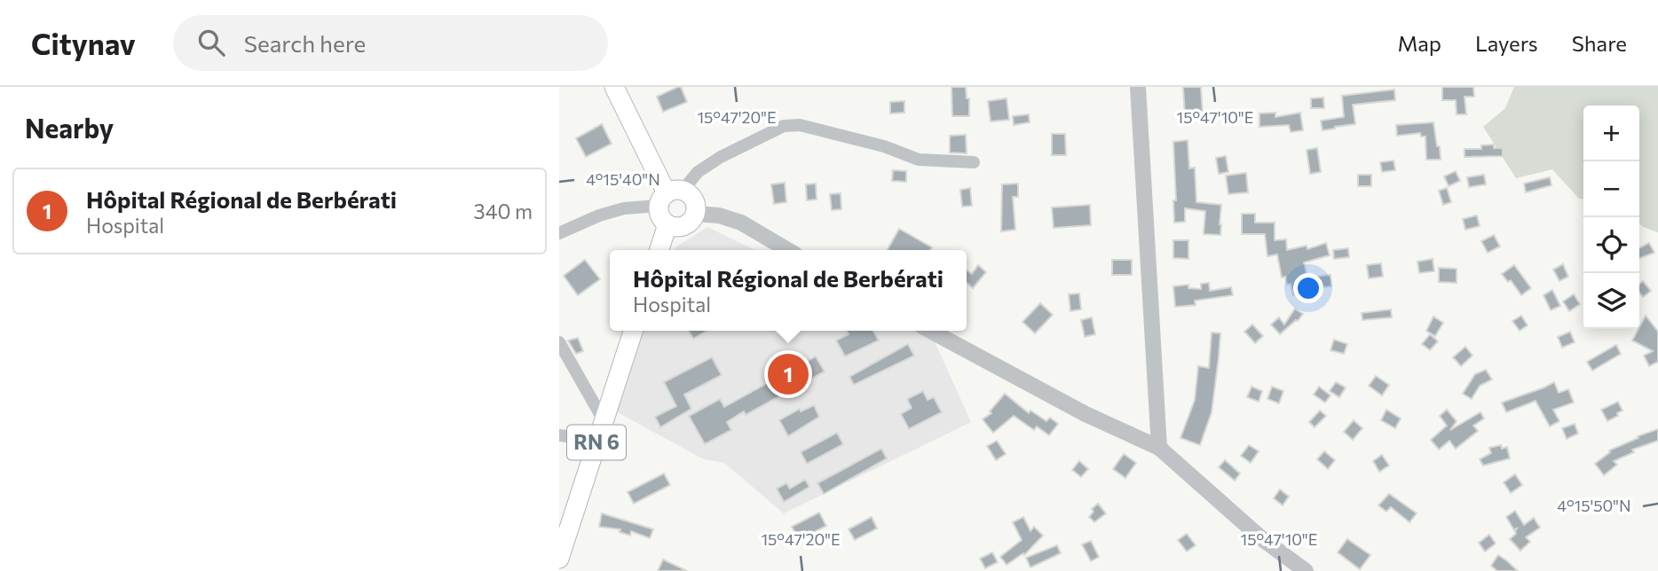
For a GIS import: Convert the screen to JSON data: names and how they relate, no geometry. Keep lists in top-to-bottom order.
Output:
{
  "streets": {
    "main road": ["RN 6"]
  },
  "page": {
    "header": "Citynav",
    "search": "Search here",
    "nav": ["Map", "Layers", "Share"],
    "heading": "Nearby",
    "map_buttons": ["+", "−"],
    "list": [
      {
        "mark": "1",
        "name": "Hôpital Régional de Berbérati",
        "note": "Hospital",
        "value": "340 m"
      }
    ],
    "popup": ["Hôpital Régional de Berbérati", "Hospital"],
    "pins": "1"
  },
  "coordinates": [
    "15°47'20\"E",
    "15°47'10\"E",
    "4°15'40\"N",
    "4°15'50\"N"
  ]
}
